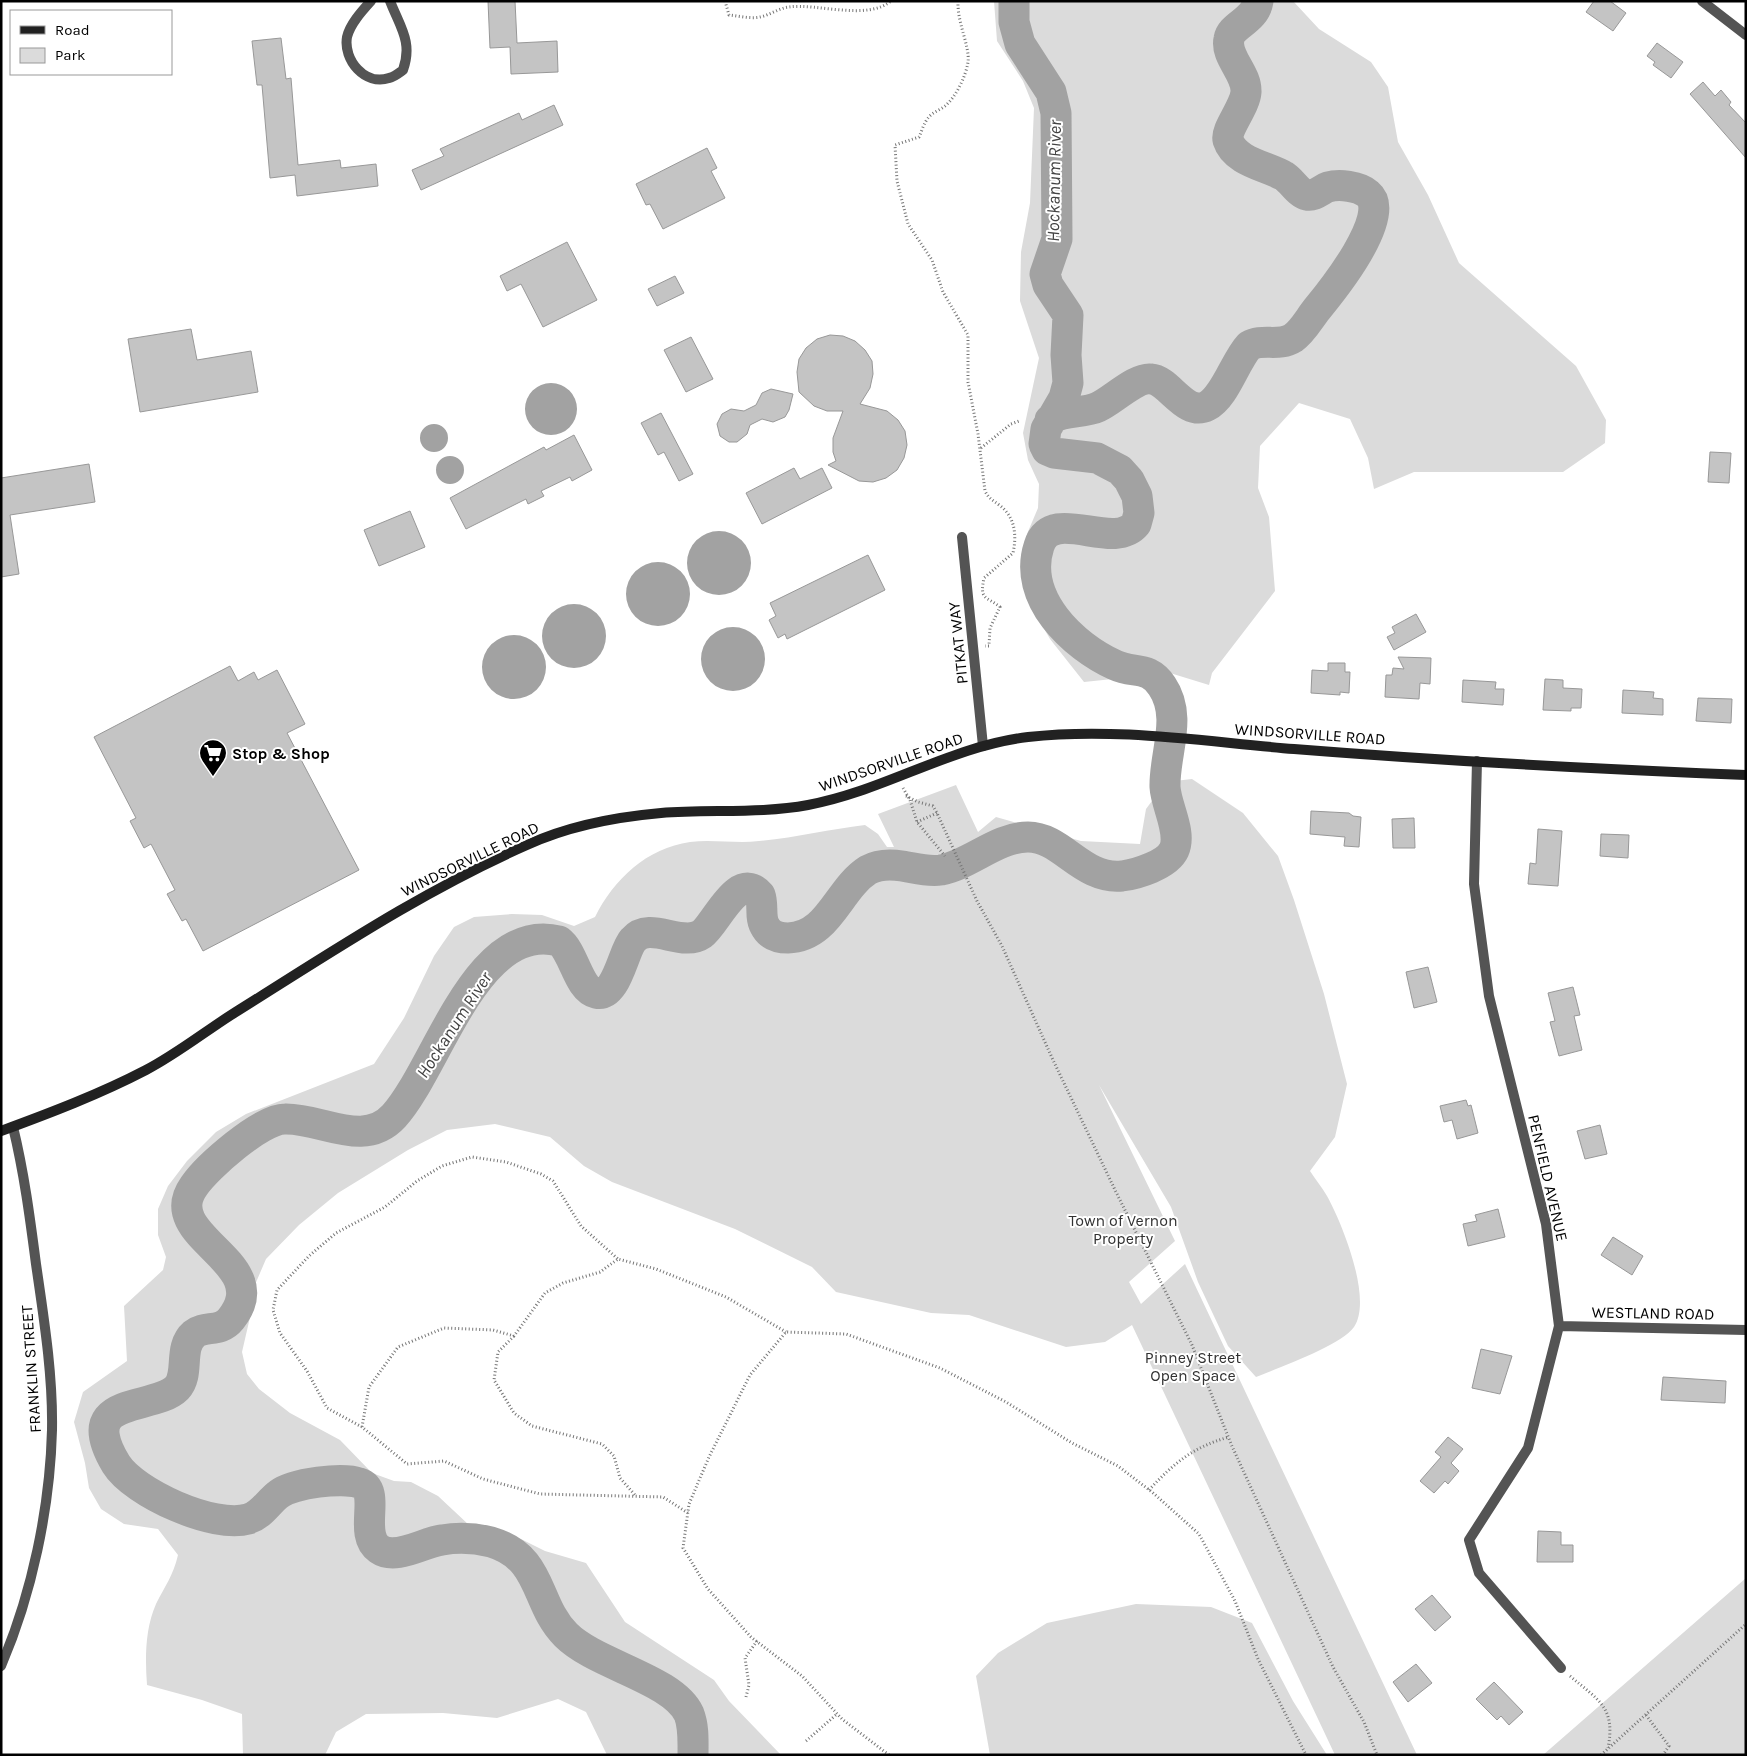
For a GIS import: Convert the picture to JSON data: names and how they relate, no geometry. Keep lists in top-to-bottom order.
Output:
{
  "streets": {
    "main road": ["WINDSORVILLE ROAD"],
    "street": [
      "PITKAT WAY",
      "PENFIELD AVENUE",
      "WESTLAND ROAD",
      "FRANKLIN STREET"
    ]
  },
  "crossings": [
    ["PITKAT WAY", "WINDSORVILLE ROAD"],
    ["WINDSORVILLE ROAD", "PENFIELD AVENUE"],
    ["WINDSORVILLE ROAD", "FRANKLIN STREET"],
    ["PENFIELD AVENUE", "WESTLAND ROAD"]
  ],
  "water": ["Hockanum River"],
  "parks": ["Town of Vernon Property", "Pinney Street Open Space"],
  "places": {
    "supermarket": ["Stop & Shop"]
  },
  "legend": ["Road", "Park"]
}
